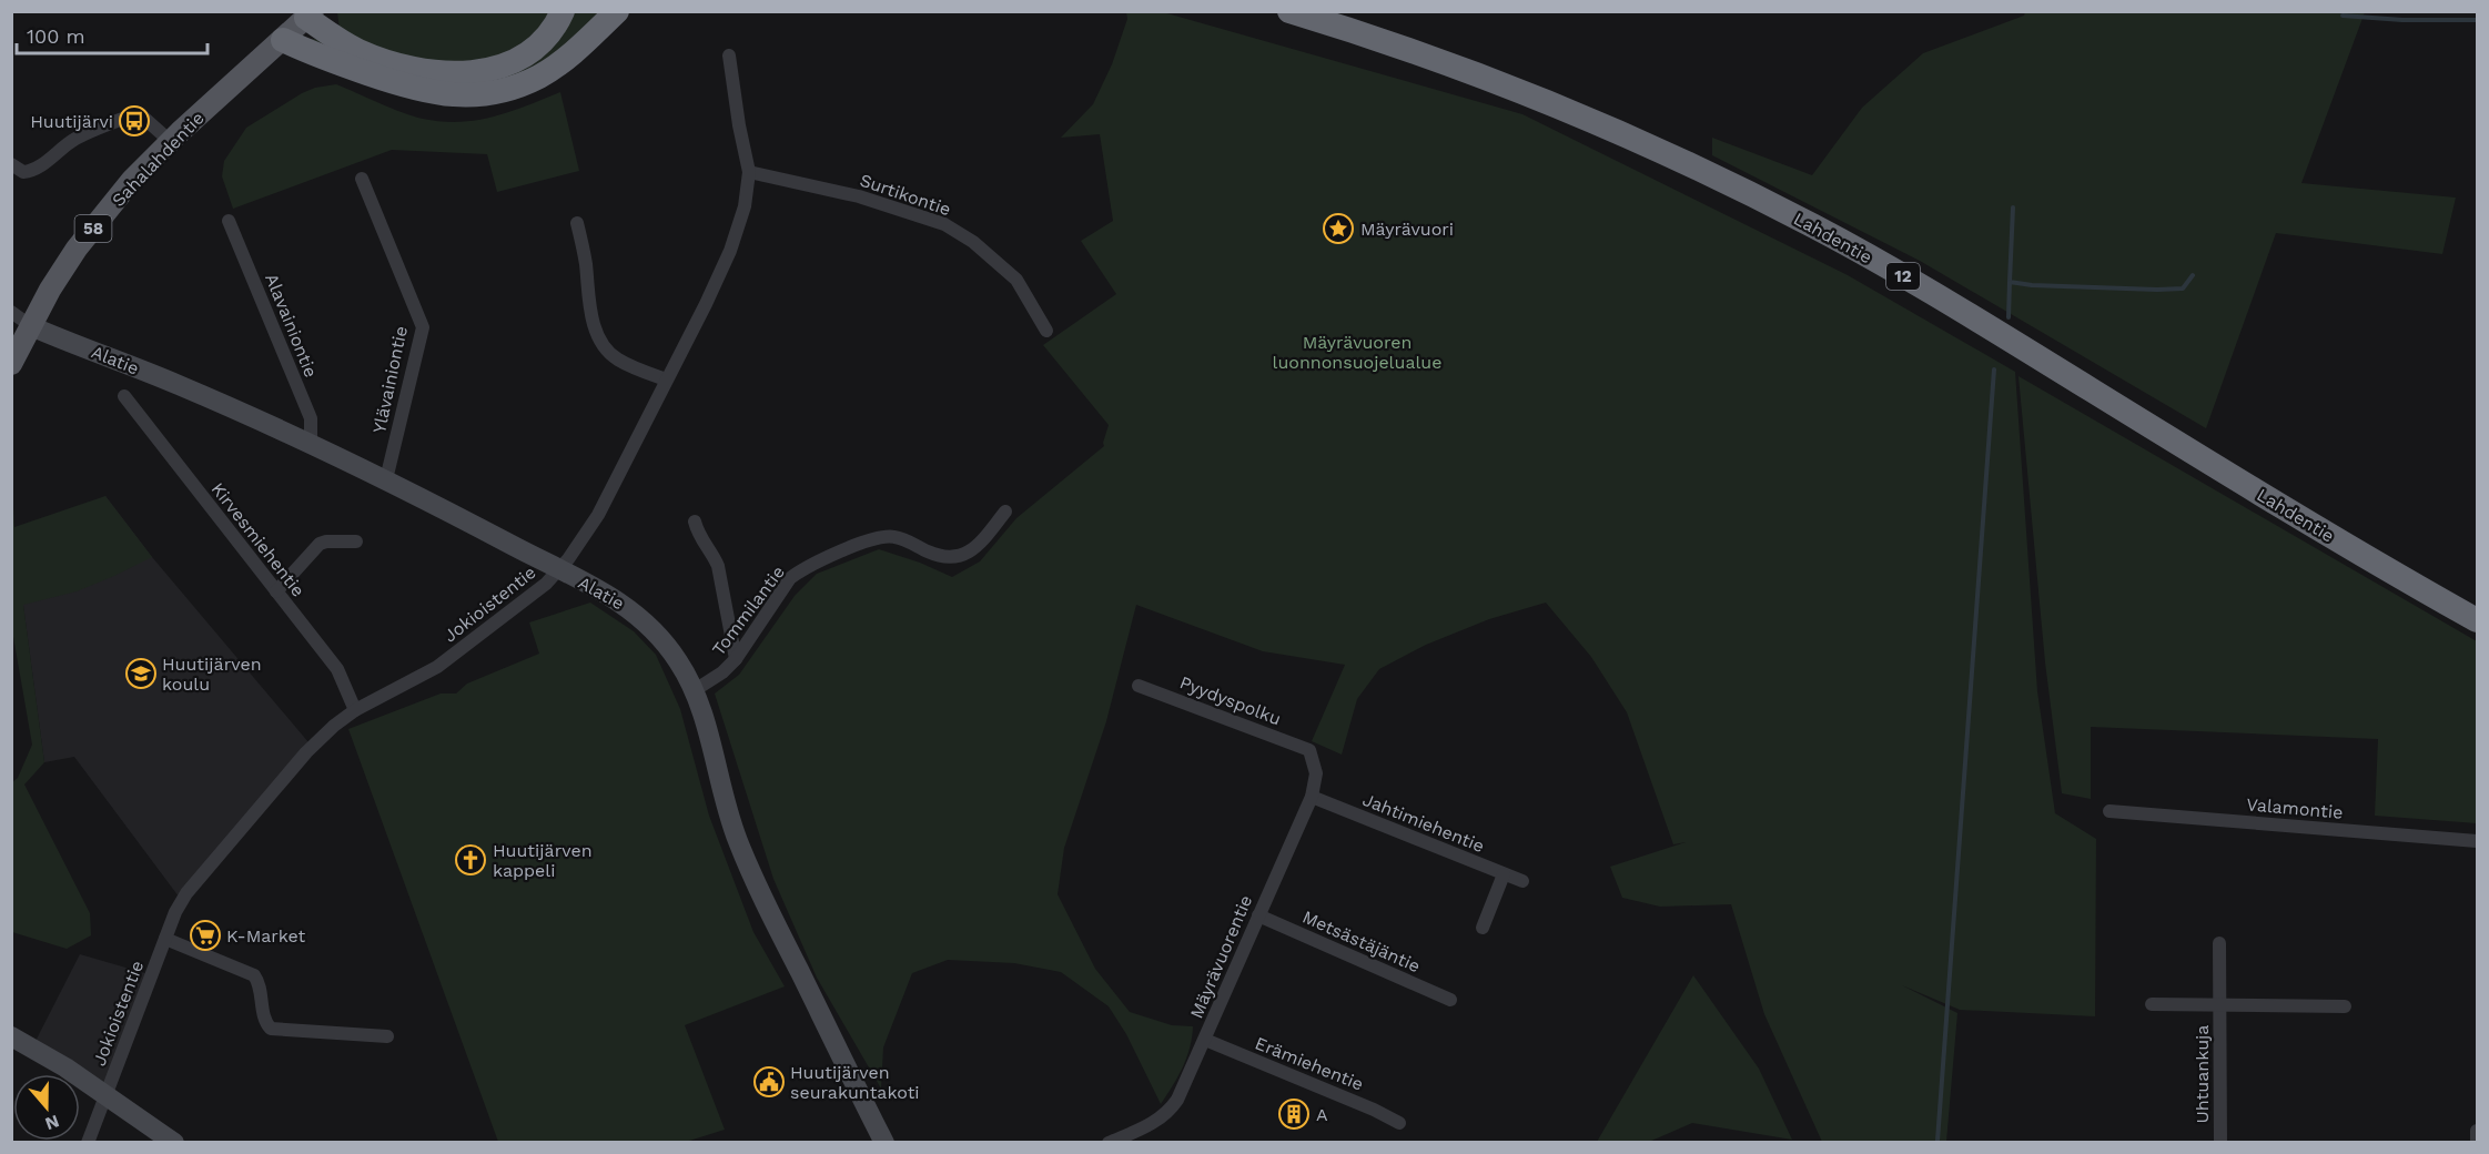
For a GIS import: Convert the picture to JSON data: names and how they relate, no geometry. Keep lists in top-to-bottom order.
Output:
{
  "streets": {
    "highway": ["Lahdentie", "12"],
    "main road": ["Sahalahdentie", "58"],
    "street": [
      "Surtikontie",
      "Alavainiontie",
      "Alatie",
      "Ylävainiontie",
      "Kirvesmiehentie",
      "Jokioistentie",
      "Tommilantie",
      "Pyydyspolku",
      "Valamontie",
      "Jahtimiehentie",
      "Metsästäjäntie",
      "Mäyrävuorentie",
      "Erämiehentie",
      "Uhtuankuja"
    ]
  },
  "crossings": [
    ["Sahalahdentie", "Alatie"],
    ["Surtikontie", "Jokioistentie"],
    ["Alavainiontie", "Alatie"],
    ["Alatie", "Ylävainiontie"],
    ["Alatie", "Jokioistentie"],
    ["Alatie", "Tommilantie"],
    ["Kirvesmiehentie", "Jokioistentie"],
    ["Pyydyspolku", "Mäyrävuorentie"],
    ["Jahtimiehentie", "Mäyrävuorentie"],
    ["Metsästäjäntie", "Mäyrävuorentie"],
    ["Mäyrävuorentie", "Erämiehentie"]
  ],
  "parks": ["Mäyrävuoren luonnonsuojelualue"],
  "places": {
    "bus stop": ["Huutijärvi"],
    "place": ["Mäyrävuori"],
    "school or university": ["Huutijärven koulu"],
    "church": ["Huutijärven kappeli"],
    "supermarket": ["K-Market"],
    "public building": ["Huutijärven seurakuntakoti"],
    "building": ["A"]
  },
  "scale_bar": "100 m",
  "north": "bottom"
}
